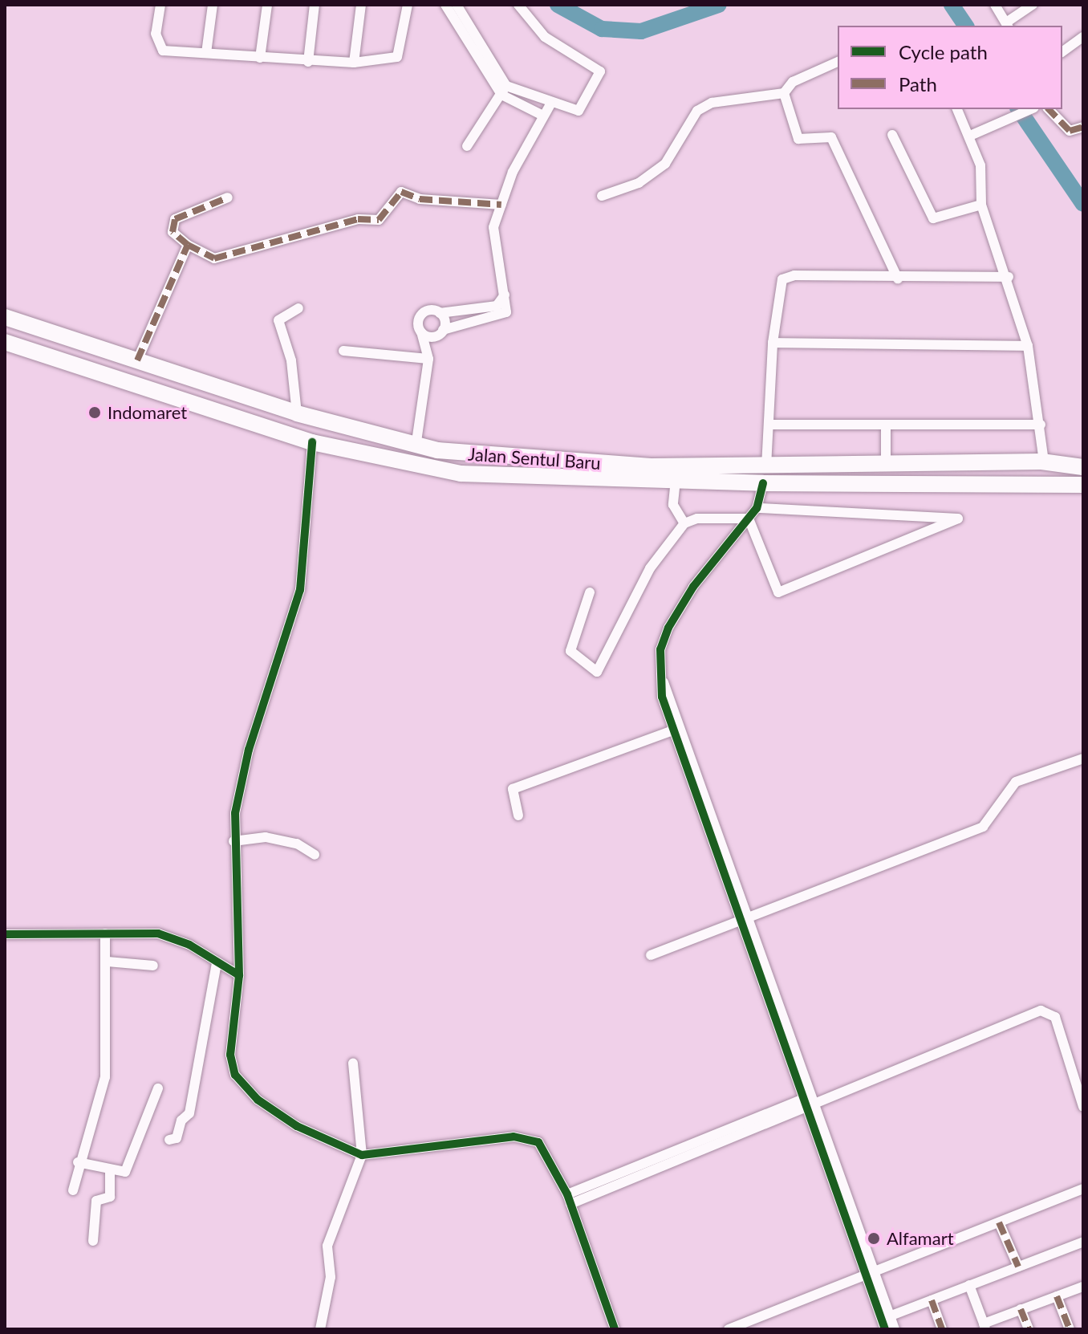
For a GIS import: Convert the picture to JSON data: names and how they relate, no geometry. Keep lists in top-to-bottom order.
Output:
{
  "streets": {
    "main road": ["Jalan Sentul Baru"]
  },
  "places": ["Indomaret", "Alfamart"],
  "legend": ["Cycle path", "Path"]
}
